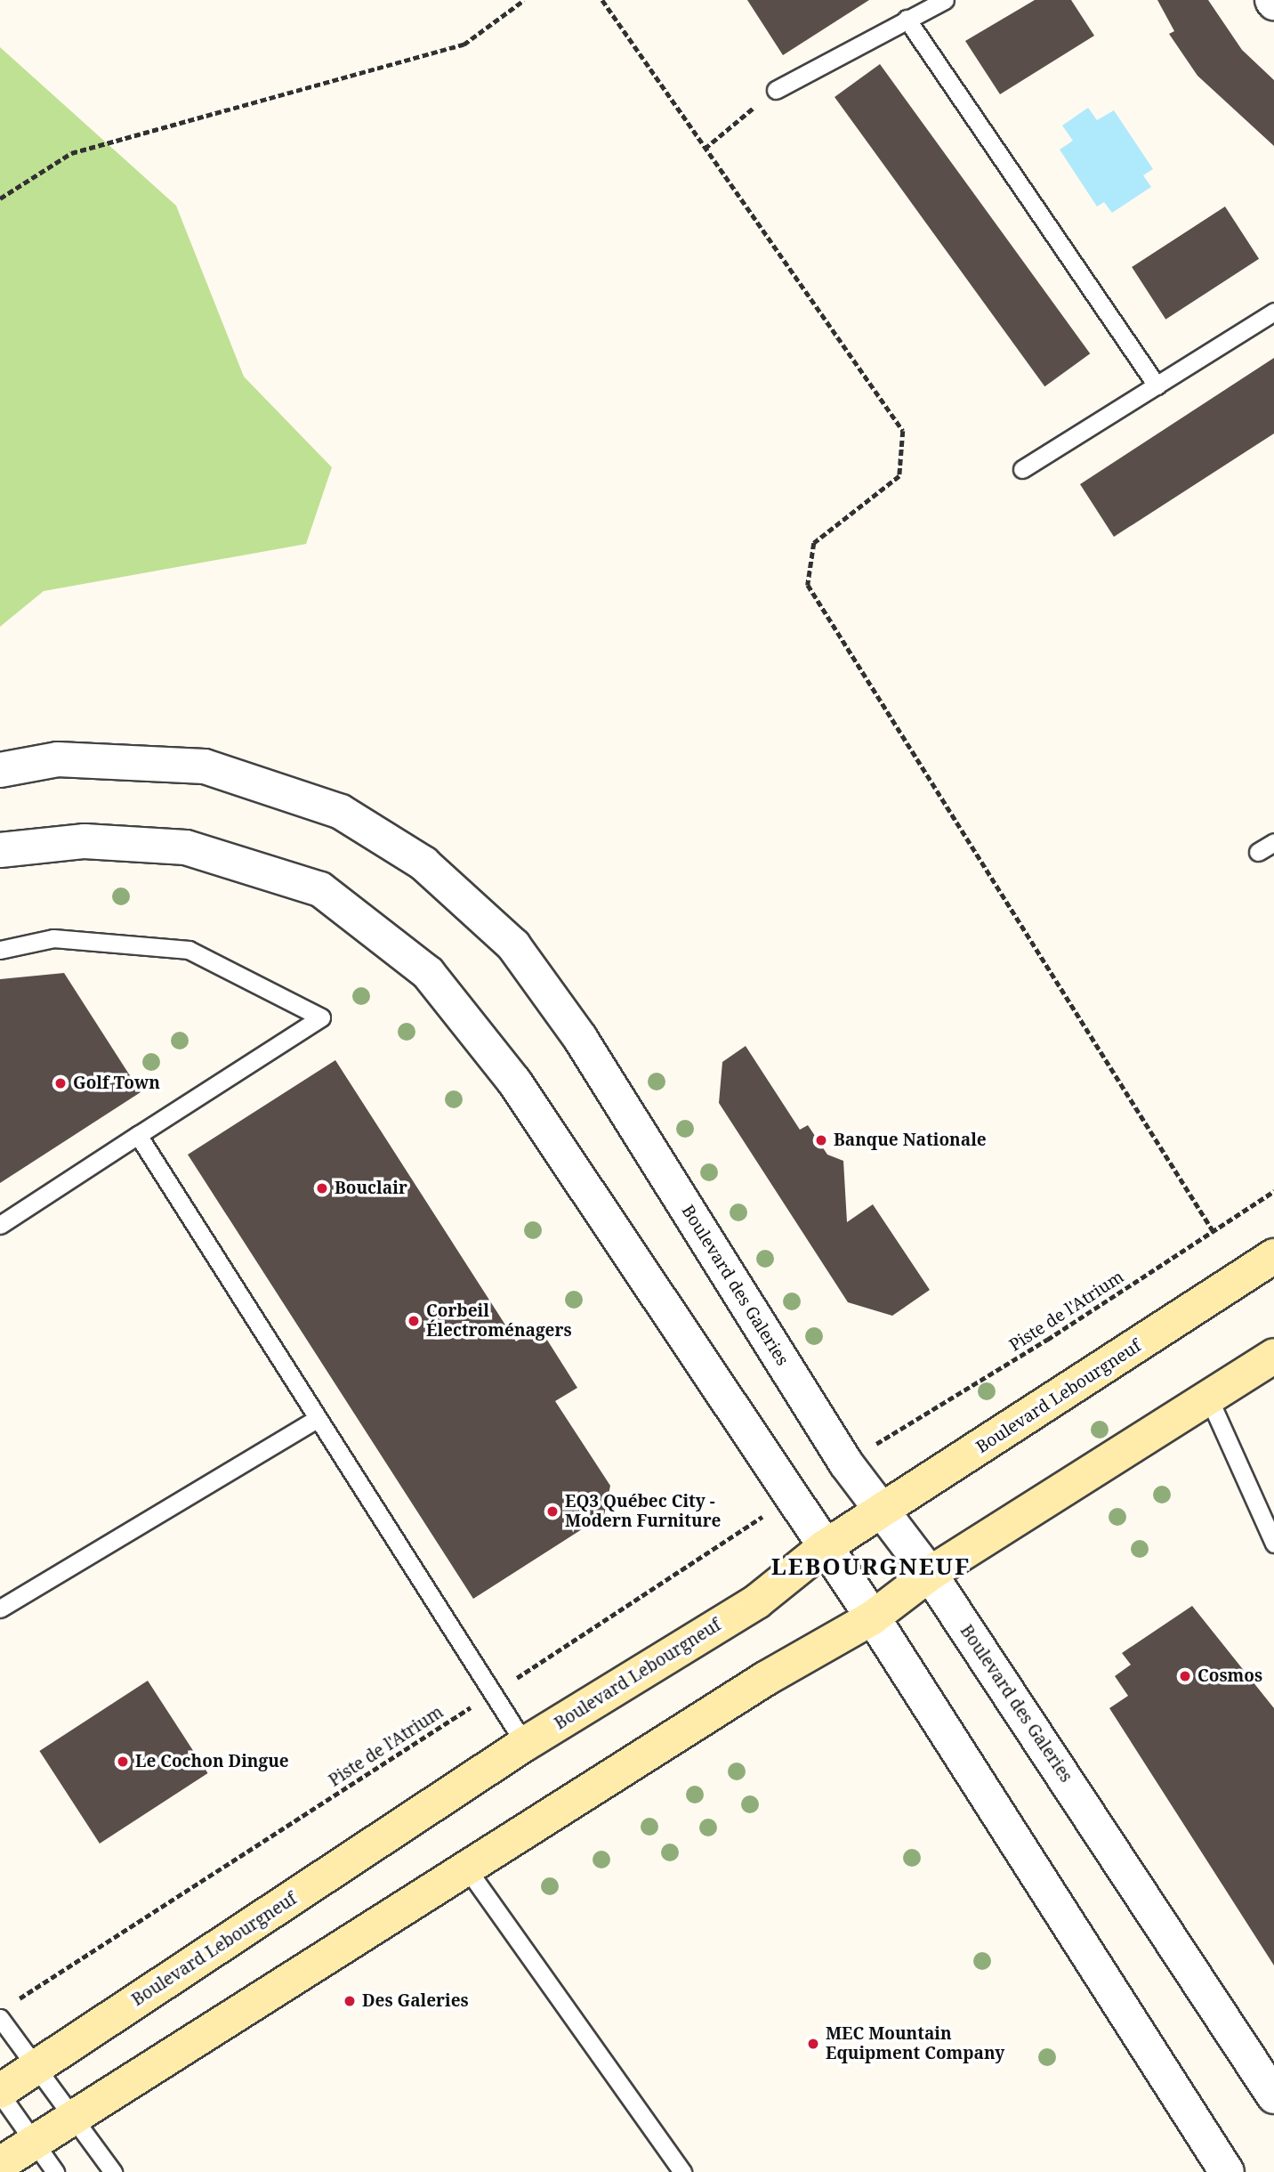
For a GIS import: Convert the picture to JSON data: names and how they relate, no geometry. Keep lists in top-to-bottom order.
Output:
{
  "streets": {
    "main road": ["Boulevard Lebourgneuf"],
    "street": ["Boulevard des Galeries"],
    "path": ["Piste de l'Atrium"]
  },
  "crossings": [
    ["Boulevard des Galeries", "Boulevard Lebourgneuf"]
  ],
  "districts": ["LEBOURGNEUF"],
  "places": [
    "Golf Town",
    "Banque Nationale",
    "Bouclair",
    "Corbeil Électroménagers",
    "EQ3 Québec City - Modern Furniture",
    "Cosmos",
    "Le Cochon Dingue",
    "Des Galeries",
    "MEC Mountain Equipment Company"
  ]
}
